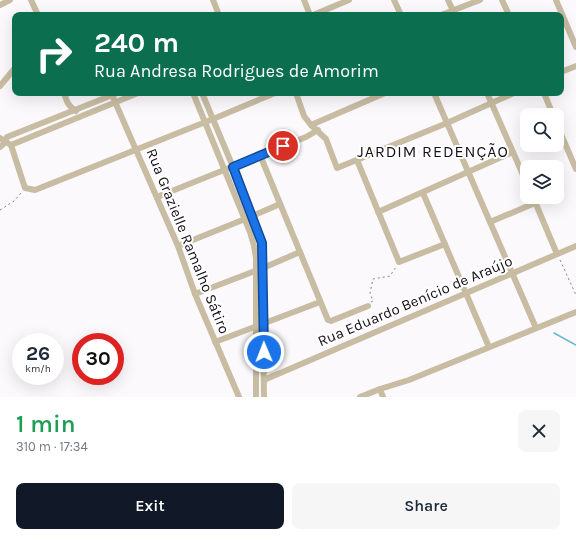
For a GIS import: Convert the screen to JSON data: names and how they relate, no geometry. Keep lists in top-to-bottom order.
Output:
{
  "streets": {
    "street": ["Rua Grazielle Ramalho Sátiro", "Rua Eduardo Benício de Araújo"]
  },
  "districts": ["JARDIM REDENÇÃO"],
  "page": {
    "turn": ["240 m", "Rua Andresa Rodrigues de Amorim"],
    "speed": "26 km/h",
    "limit": "30",
    "heading": ["1 min", "310 m · 17:34"],
    "buttons": ["Exit", "Share"]
  }
}
